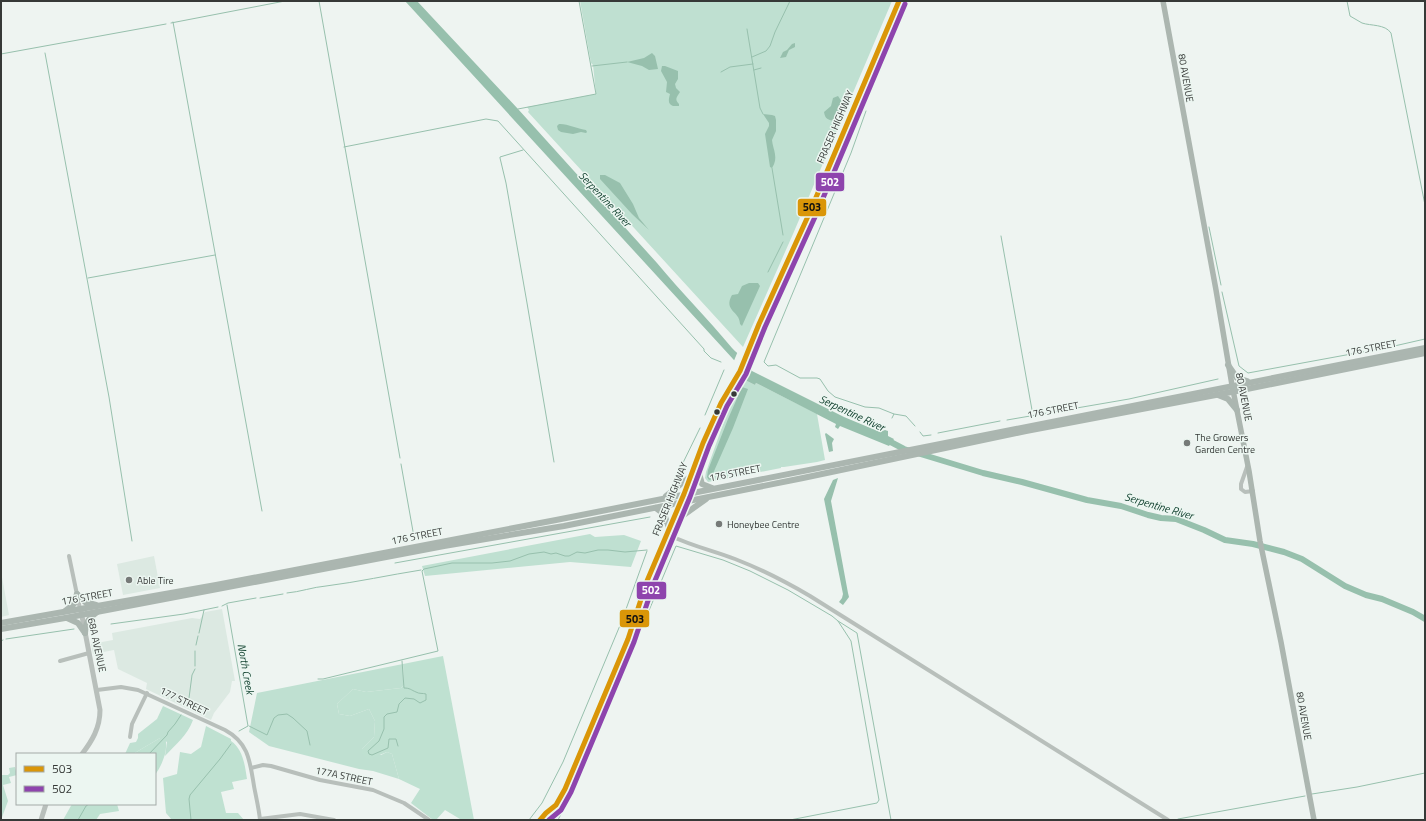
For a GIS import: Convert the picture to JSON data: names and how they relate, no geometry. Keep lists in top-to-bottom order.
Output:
{
  "streets": {
    "highway": ["176 STREET"],
    "main road": ["80 AVENUE", "FRASER HIGHWAY"],
    "street": ["68A AVENUE", "177 STREET", "177A STREET"]
  },
  "crossings": [
    ["80 AVENUE", "176 STREET"],
    ["FRASER HIGHWAY", "176 STREET"],
    ["176 STREET", "68A AVENUE"],
    ["68A AVENUE", "177 STREET"],
    ["177 STREET", "177A STREET"]
  ],
  "water": ["Serpentine River", "North Creek"],
  "places": ["The Growers Garden Centre", "Honeybee Centre", "Able Tire"],
  "lines": ["transit line 503", "transit line 502"],
  "legend": ["503", "502"]
}
